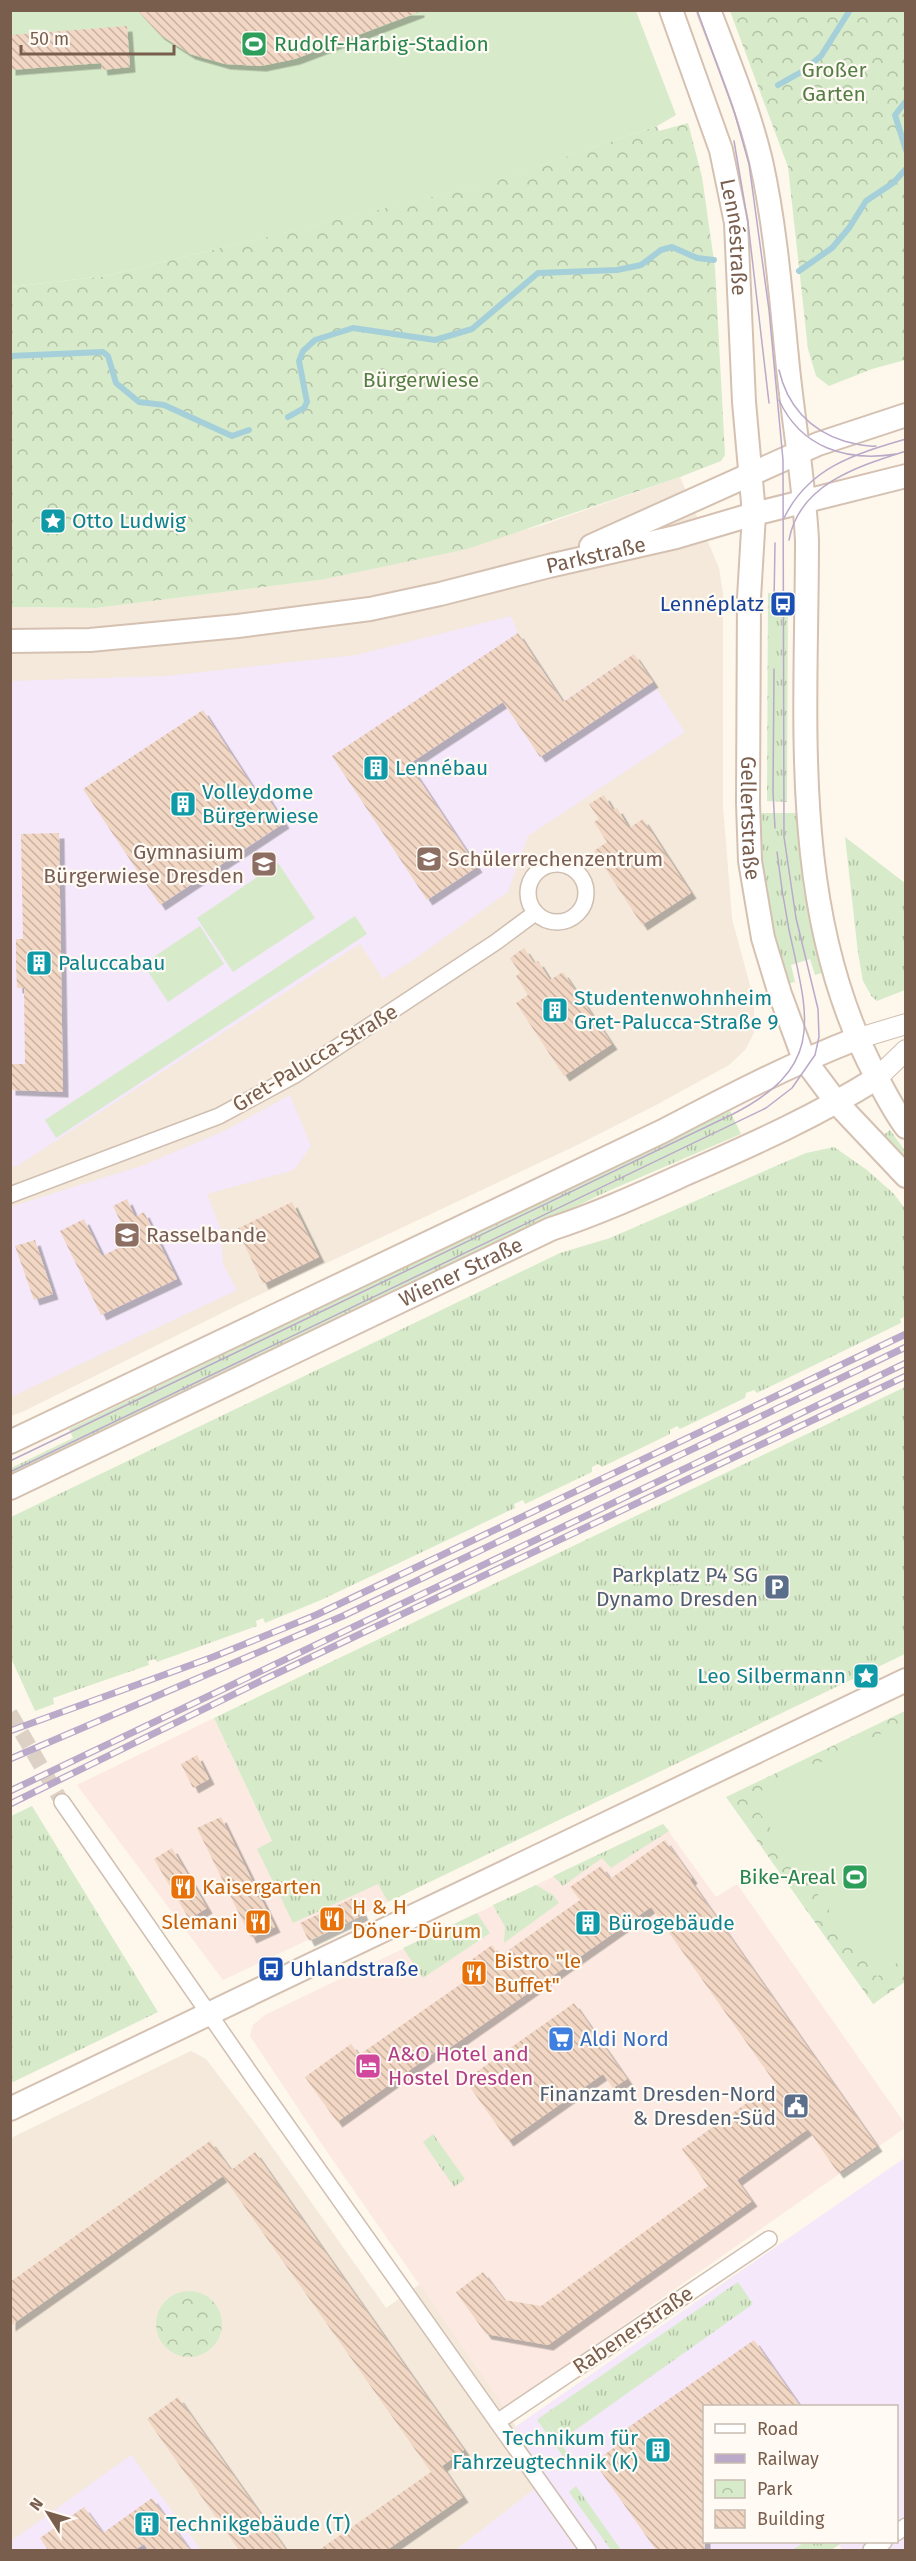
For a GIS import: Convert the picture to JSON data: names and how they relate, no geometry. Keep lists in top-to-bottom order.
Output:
{
  "streets": {
    "main road": [
      "Lennéstraße",
      "Parkstraße",
      "Gellertstraße",
      "Wiener Straße"
    ],
    "street": ["Gret-Palucca-Straße", "Rabenerstraße"]
  },
  "crossings": [
    ["Lennéstraße", "Parkstraße"],
    ["Parkstraße", "Gellertstraße"],
    ["Gellertstraße", "Wiener Straße"]
  ],
  "parks": ["Großer Garten", "Bürgerwiese"],
  "places": {
    "sports": ["Rudolf-Harbig-Stadion", "Bike-Areal"],
    "place": ["Otto Ludwig", "Leo Silbermann"],
    "bus stop": ["Lennéplatz", "Uhlandstraße"],
    "building": [
      "Lennébau",
      "Volleydome Bürgerwiese",
      "Paluccabau",
      "Studentenwohnheim Gret-Palucca-Straße 9",
      "Bürogebäude",
      "Technikum für Fahrzeugtechnik (K)",
      "Technikgebäude (T)"
    ],
    "school or university": ["Schülerrechenzentrum", "Gymnasium Bürgerwiese Dresden", "Rasselbande"],
    "parking": ["Parkplatz P4 SG Dynamo Dresden"],
    "restaurant": [
      "Kaisergarten",
      "H & H Döner-Dürum",
      "Slemani",
      "Bistro \"le Buffet\""
    ],
    "supermarket": ["Aldi Nord"],
    "hotel": ["A&O Hotel and Hostel Dresden"],
    "public building": ["Finanzamt Dresden-Nord & Dresden-Süd"]
  },
  "legend": [
    "Road",
    "Railway",
    "Park",
    "Building"
  ],
  "scale_bar": "50 m",
  "north": "top left"
}
